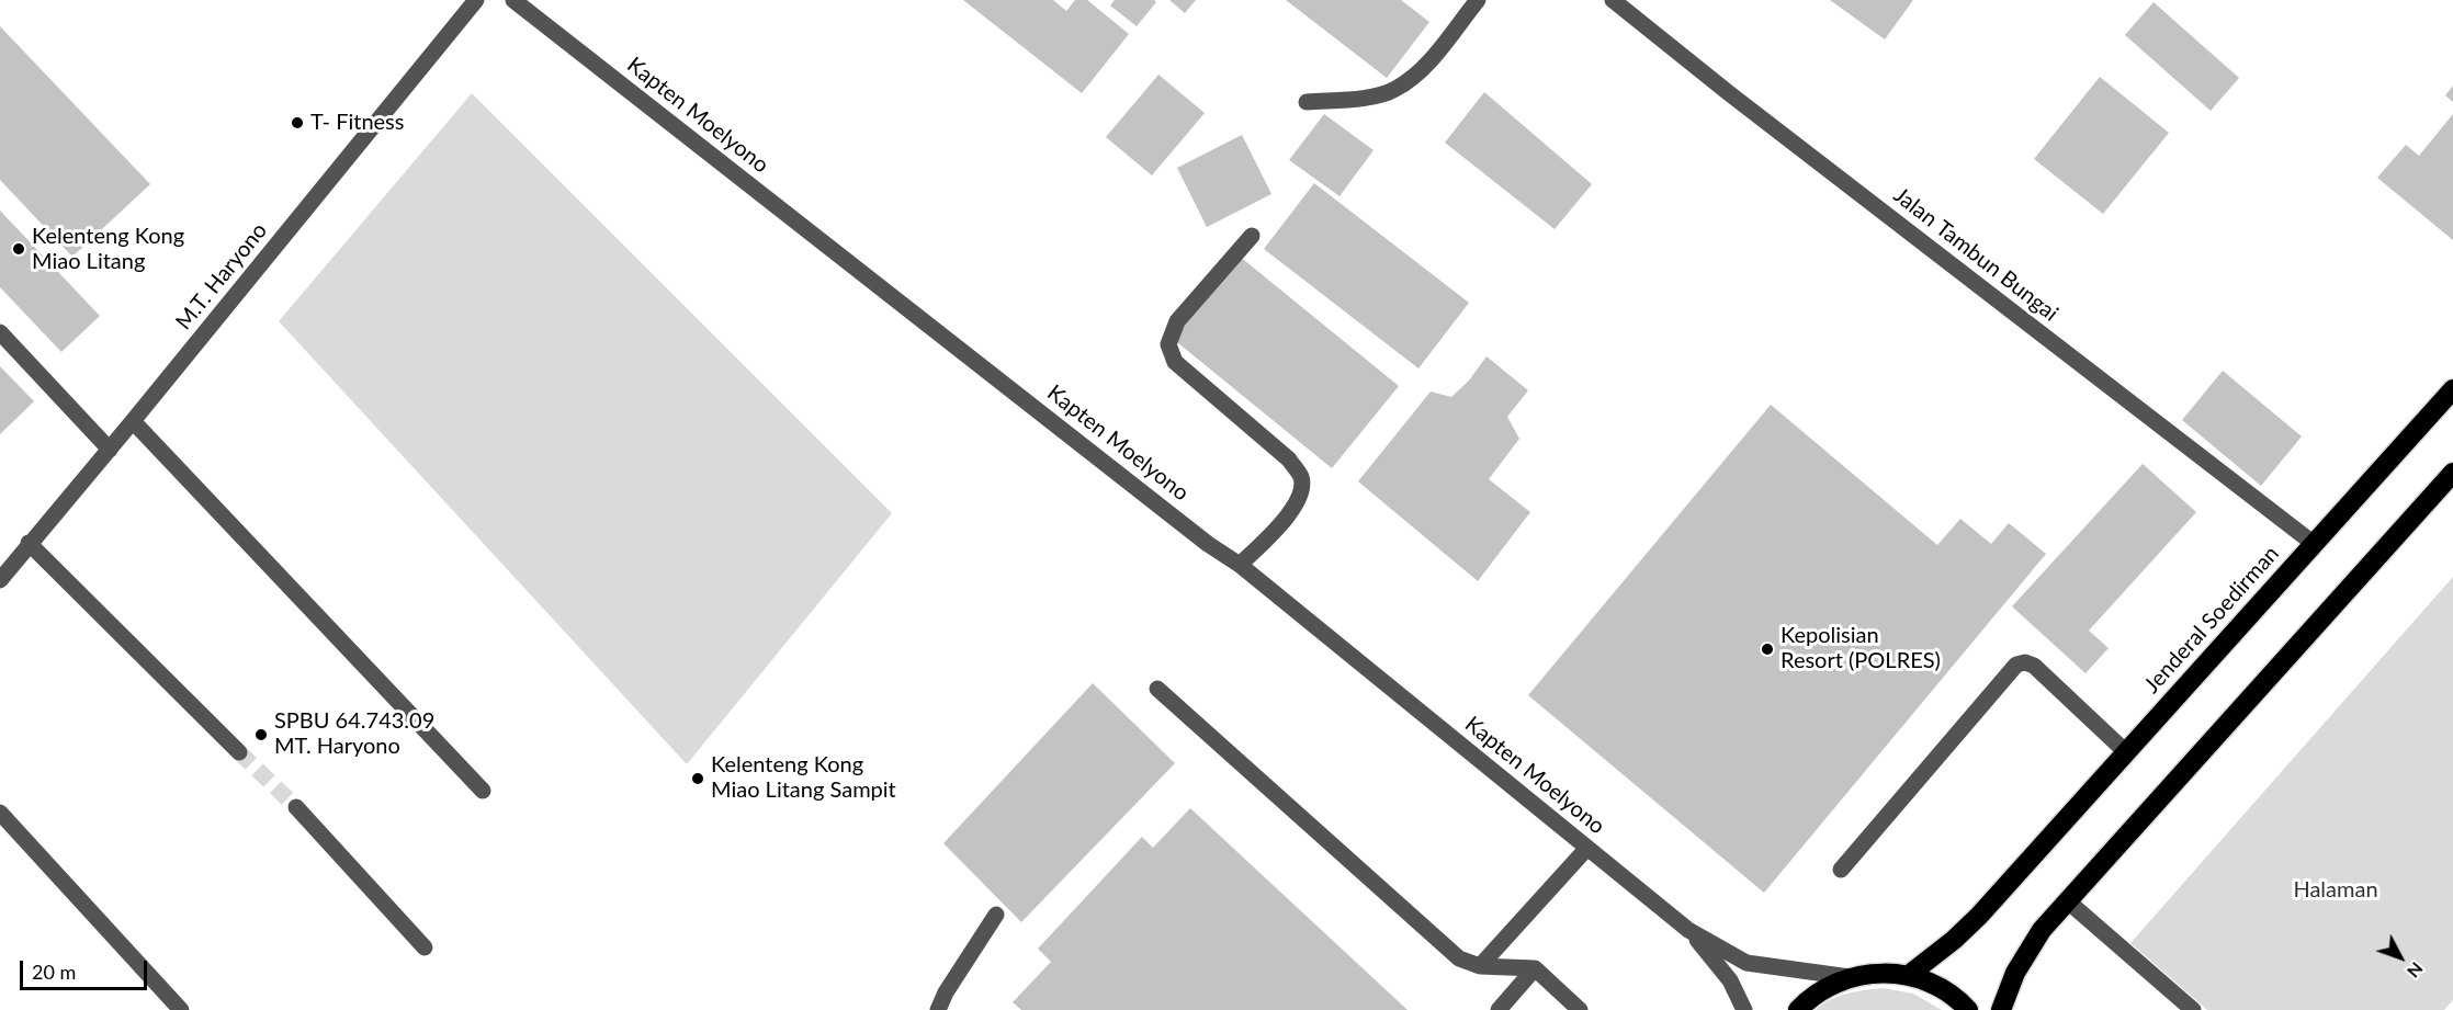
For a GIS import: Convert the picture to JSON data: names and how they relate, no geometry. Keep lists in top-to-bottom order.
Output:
{
  "streets": {
    "highway": ["Jenderal Soedirman"],
    "street": ["Kapten Moelyono", "Jalan Tambun Bungai", "M.T. Haryono"]
  },
  "crossings": [
    ["Jalan Tambun Bungai", "Jenderal Soedirman"]
  ],
  "parks": ["Halaman"],
  "places": [
    "T- Fitness",
    "Kelenteng Kong Miao Litang",
    "Kepolisian Resort (POLRES)",
    "SPBU 64.743.09 MT. Haryono",
    "Kelenteng Kong Miao Litang Sampit"
  ],
  "scale_bar": "20 m",
  "north": "bottom right"
}
